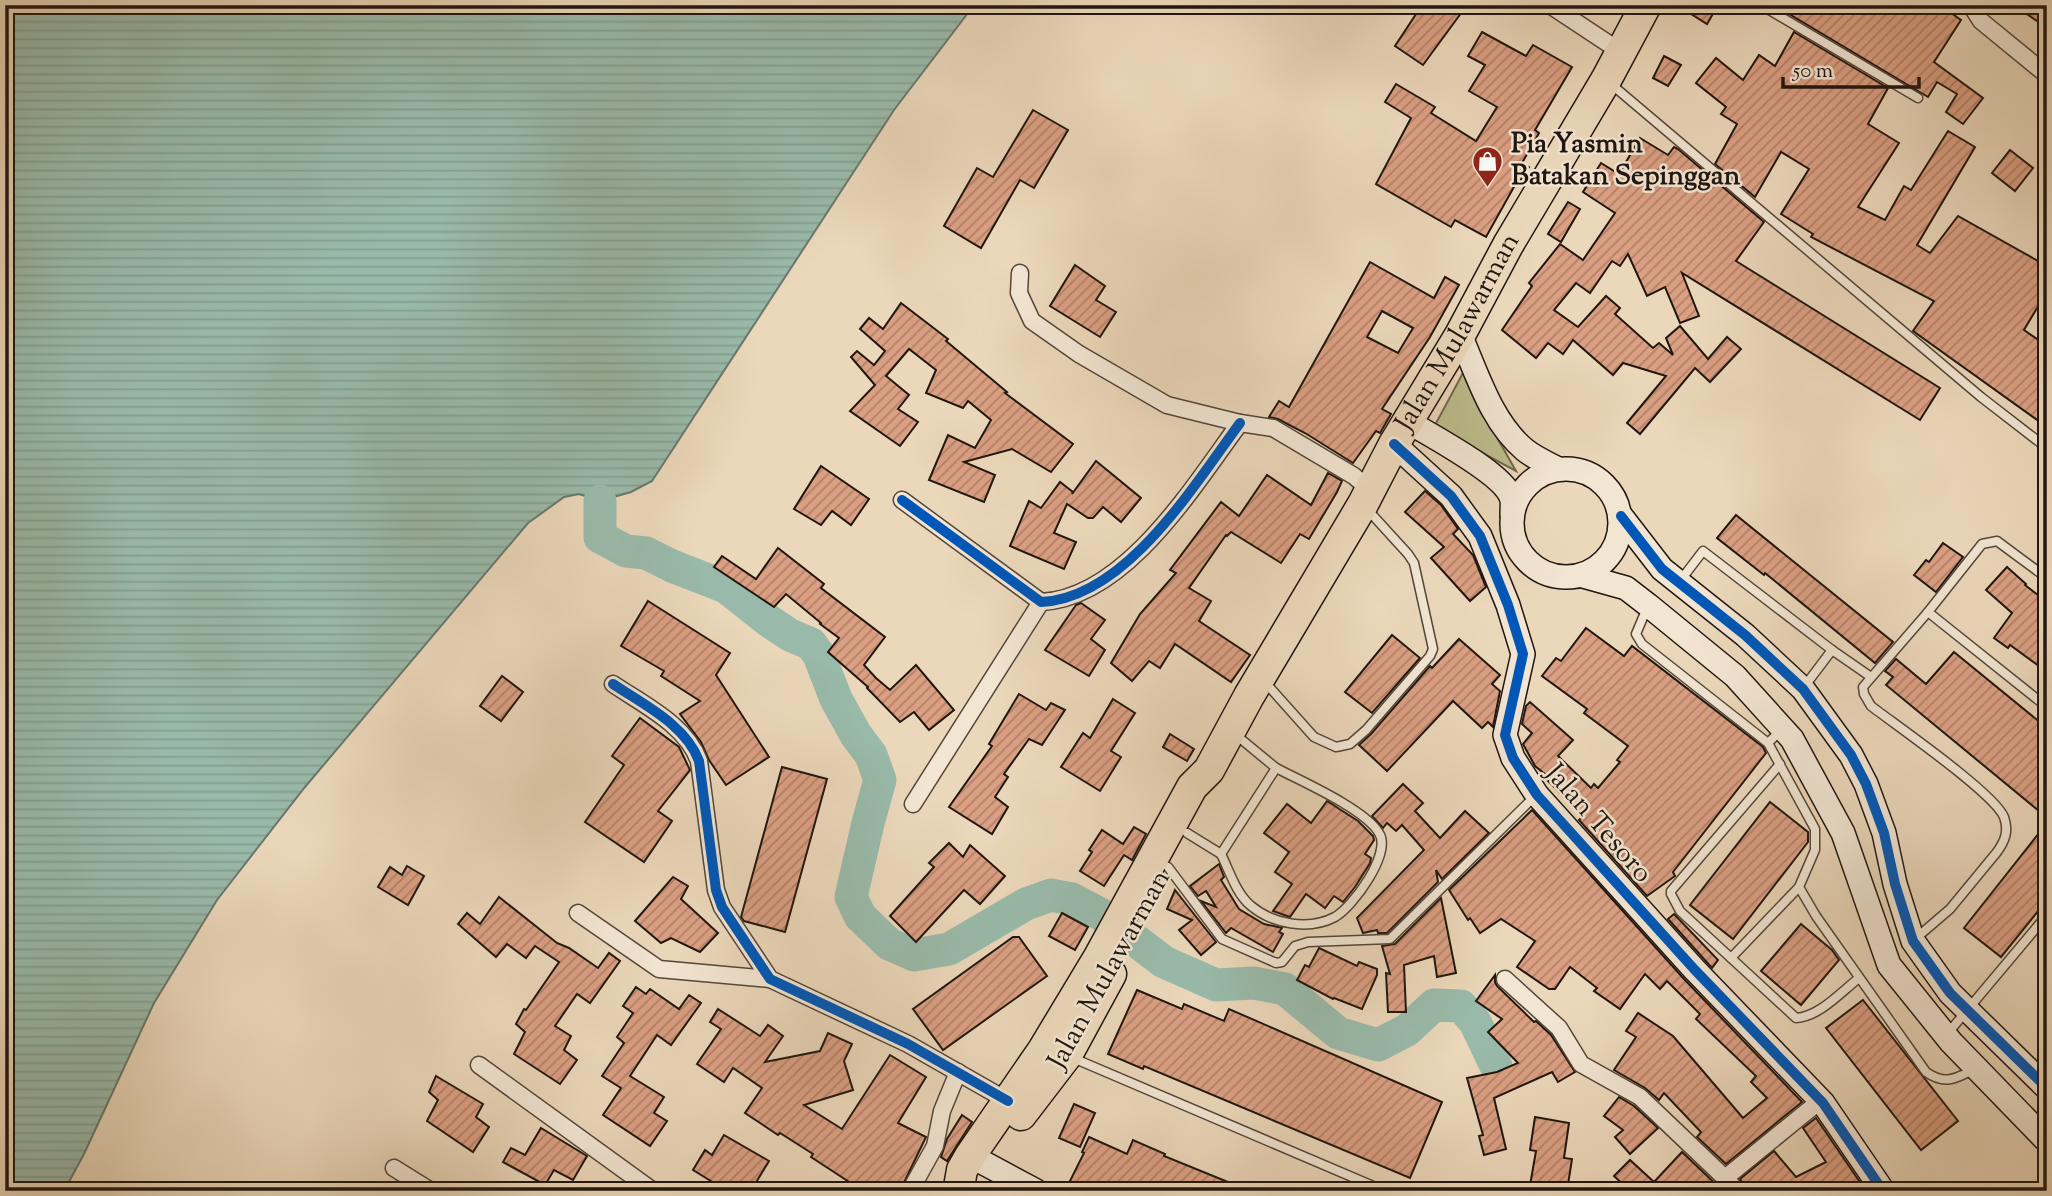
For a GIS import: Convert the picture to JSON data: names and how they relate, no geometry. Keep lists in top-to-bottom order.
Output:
{
  "streets": {
    "highway": ["Jalan Mulawarman"],
    "street": ["Jalan Tesoro"]
  },
  "crossings": [
    ["Jalan Mulawarman", "Jalan Tesoro"]
  ],
  "places": {
    "shop": ["Pia Yasmin Batakan Sepinggan"]
  },
  "scale_bar": "50 m"
}
